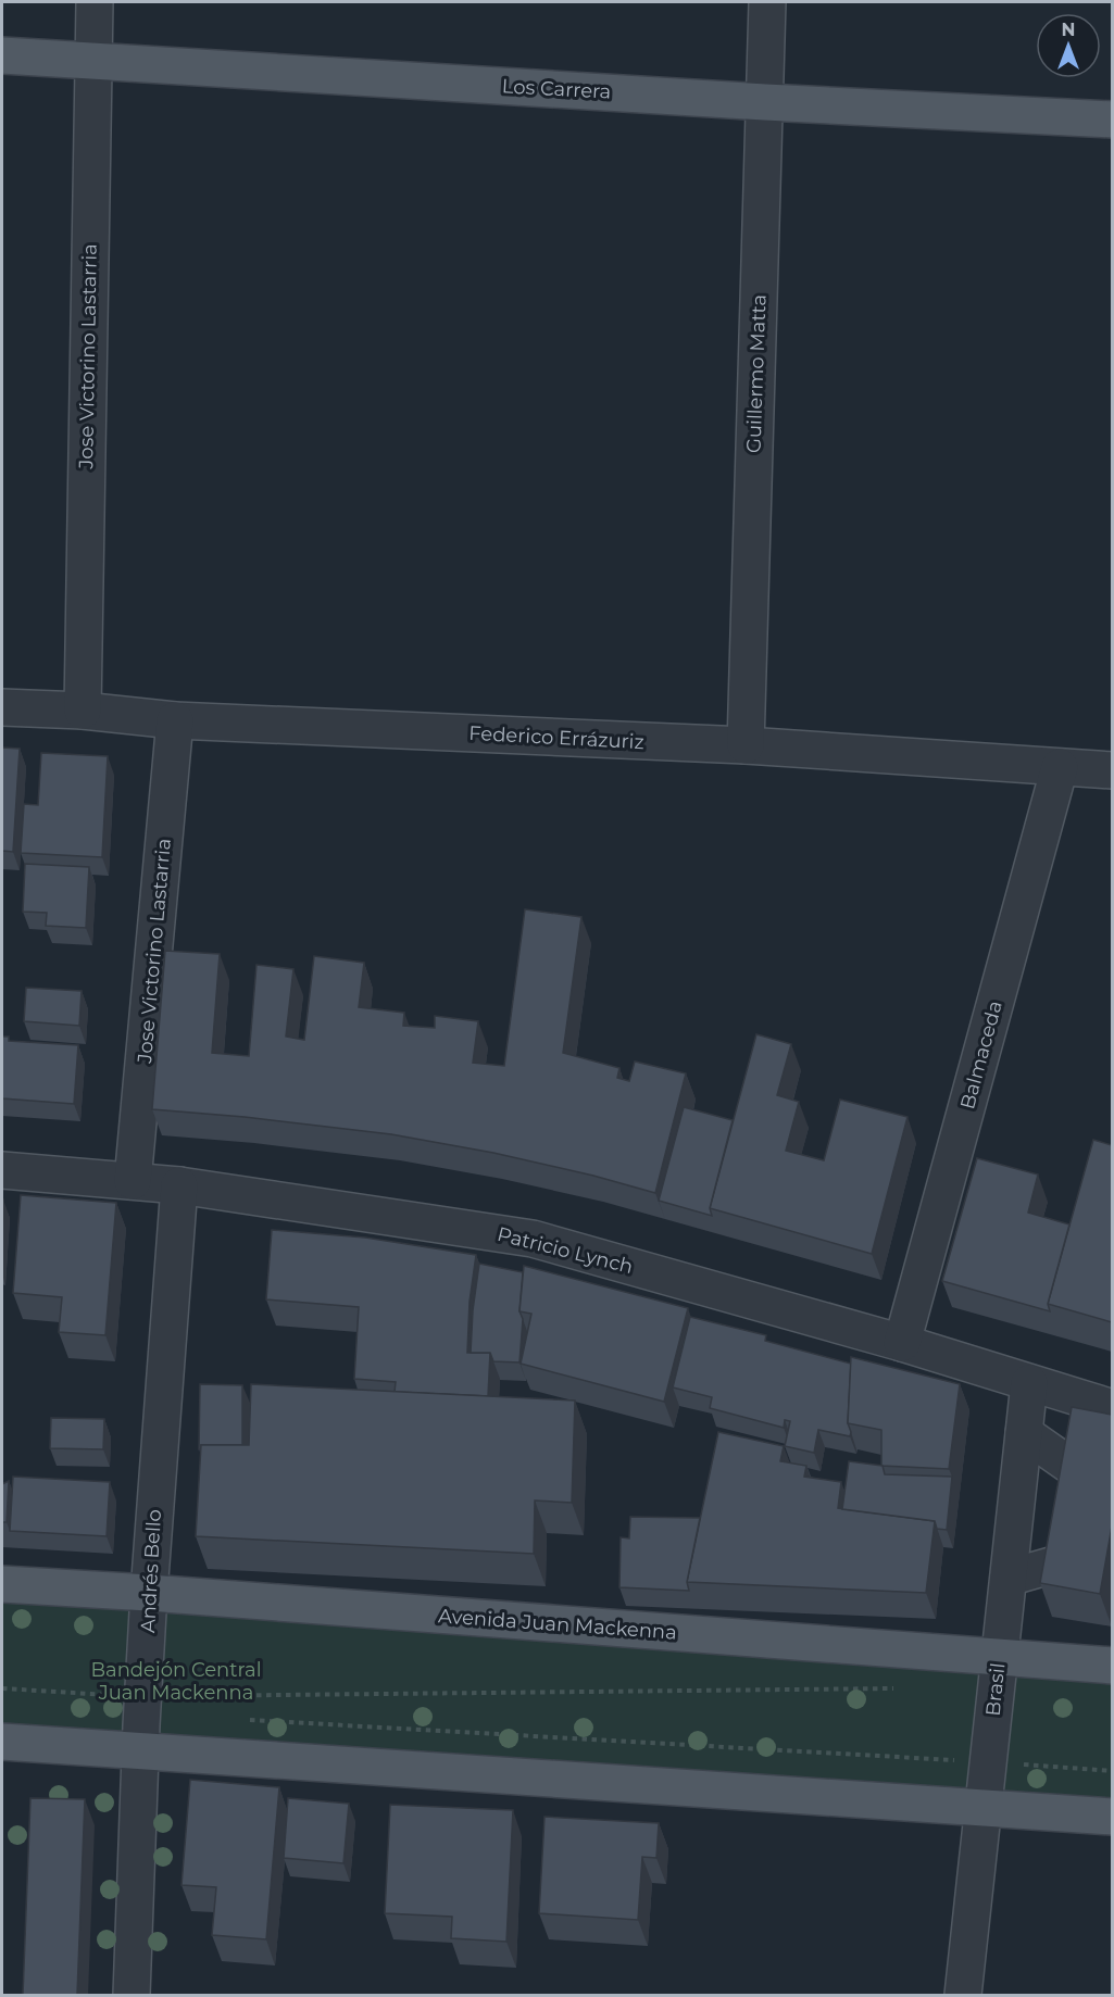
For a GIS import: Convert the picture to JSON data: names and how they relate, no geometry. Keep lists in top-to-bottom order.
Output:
{
  "streets": {
    "main road": ["Los Carrera", "Avenida Juan Mackenna"],
    "street": [
      "Jose Victorino Lastarria",
      "Guillermo Matta",
      "Federico Errázuriz",
      "Balmaceda",
      "Patricio Lynch",
      "Andrés Bello",
      "Brasil"
    ]
  },
  "crossings": [
    ["Los Carrera", "Jose Victorino Lastarria"],
    ["Los Carrera", "Guillermo Matta"],
    ["Jose Victorino Lastarria", "Federico Errázuriz"],
    ["Jose Victorino Lastarria", "Patricio Lynch"],
    ["Guillermo Matta", "Federico Errázuriz"],
    ["Federico Errázuriz", "Balmaceda"],
    ["Balmaceda", "Patricio Lynch"],
    ["Patricio Lynch", "Andrés Bello"],
    ["Patricio Lynch", "Brasil"],
    ["Andrés Bello", "Avenida Juan Mackenna"],
    ["Avenida Juan Mackenna", "Brasil"]
  ],
  "parks": ["Bandejón Central Juan Mackenna"],
  "north": "top"
}
